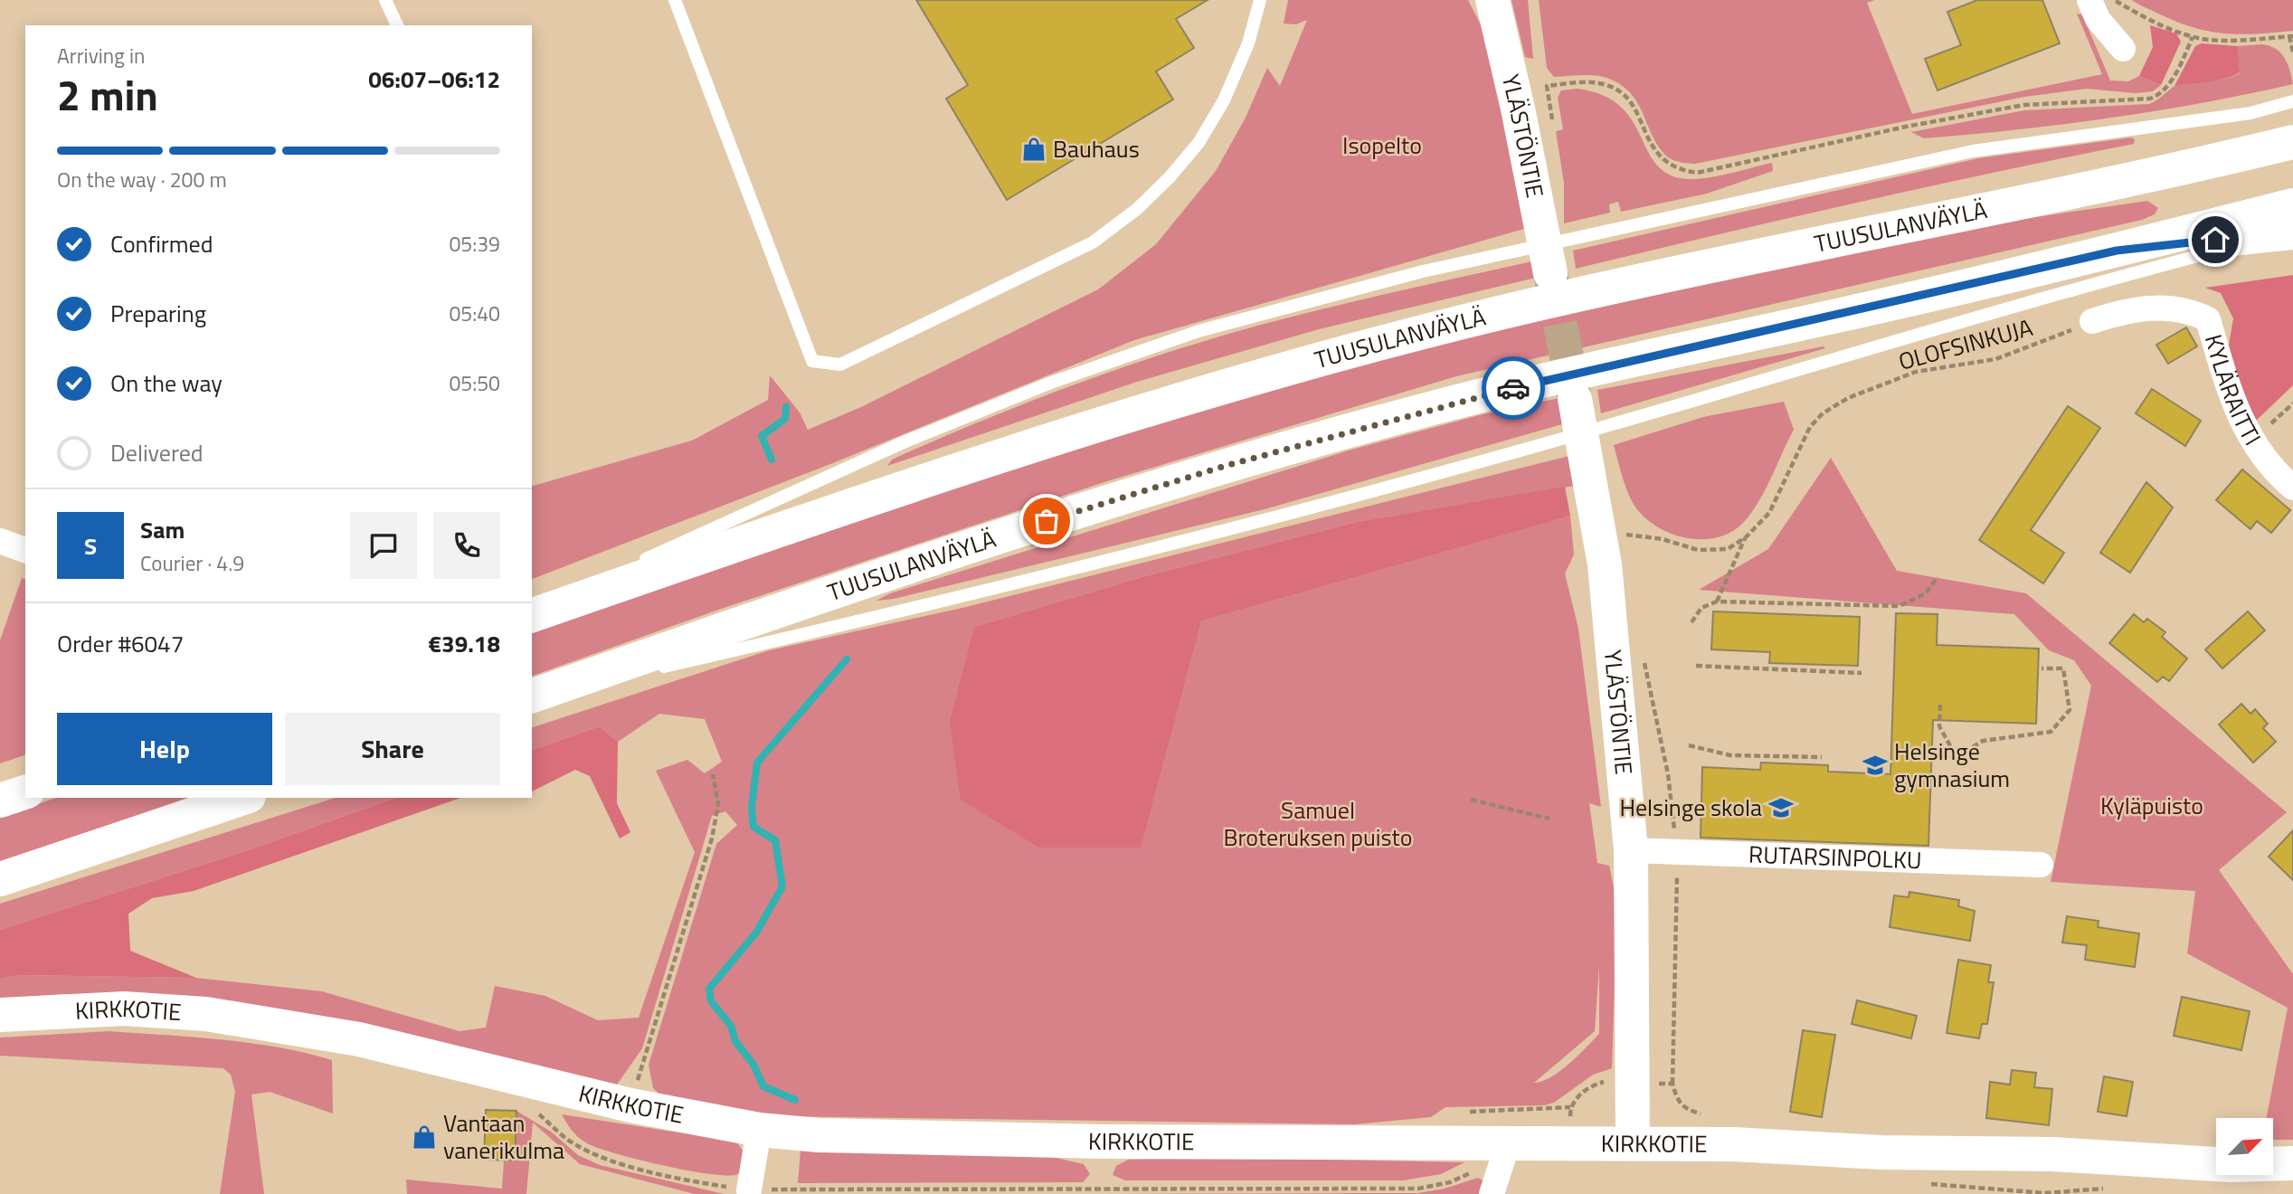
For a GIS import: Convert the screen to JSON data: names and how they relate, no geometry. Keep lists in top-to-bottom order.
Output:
{
  "streets": {
    "main road": ["YLÄSTÖNTIE", "TUUSULANVÄYLÄ", "KIRKKOTIE"],
    "street": ["KYLÄRAITTI", "RUTARSINPOLKU"],
    "path": ["OLOFSINKUJA"]
  },
  "crossings": [
    ["YLÄSTÖNTIE", "RUTARSINPOLKU"],
    ["YLÄSTÖNTIE", "KIRKKOTIE"],
    ["OLOFSINKUJA", "KYLÄRAITTI"]
  ],
  "parks": ["Isopelto", "Kyläpuisto", "Samuel Broteruksen puisto"],
  "places": {
    "shop": ["Bauhaus", "Vantaan vanerikulma"],
    "school or university": ["Helsinge gymnasium", "Helsinge skola"]
  },
  "north": "top right",
  "page": {
    "heading": ["2 min", "Arriving in", "06:07–06:12"],
    "panel": [
      "Sam",
      "Courier · 4.9",
      "Order #6047",
      "€39.18"
    ],
    "bar": "On the way · 200 m",
    "list": [
      ["Confirmed", "05:39"],
      ["Preparing", "05:40"],
      ["On the way", "05:50"],
      "Delivered"
    ],
    "round": "S",
    "buttons": ["Help", "Share"]
  }
}
